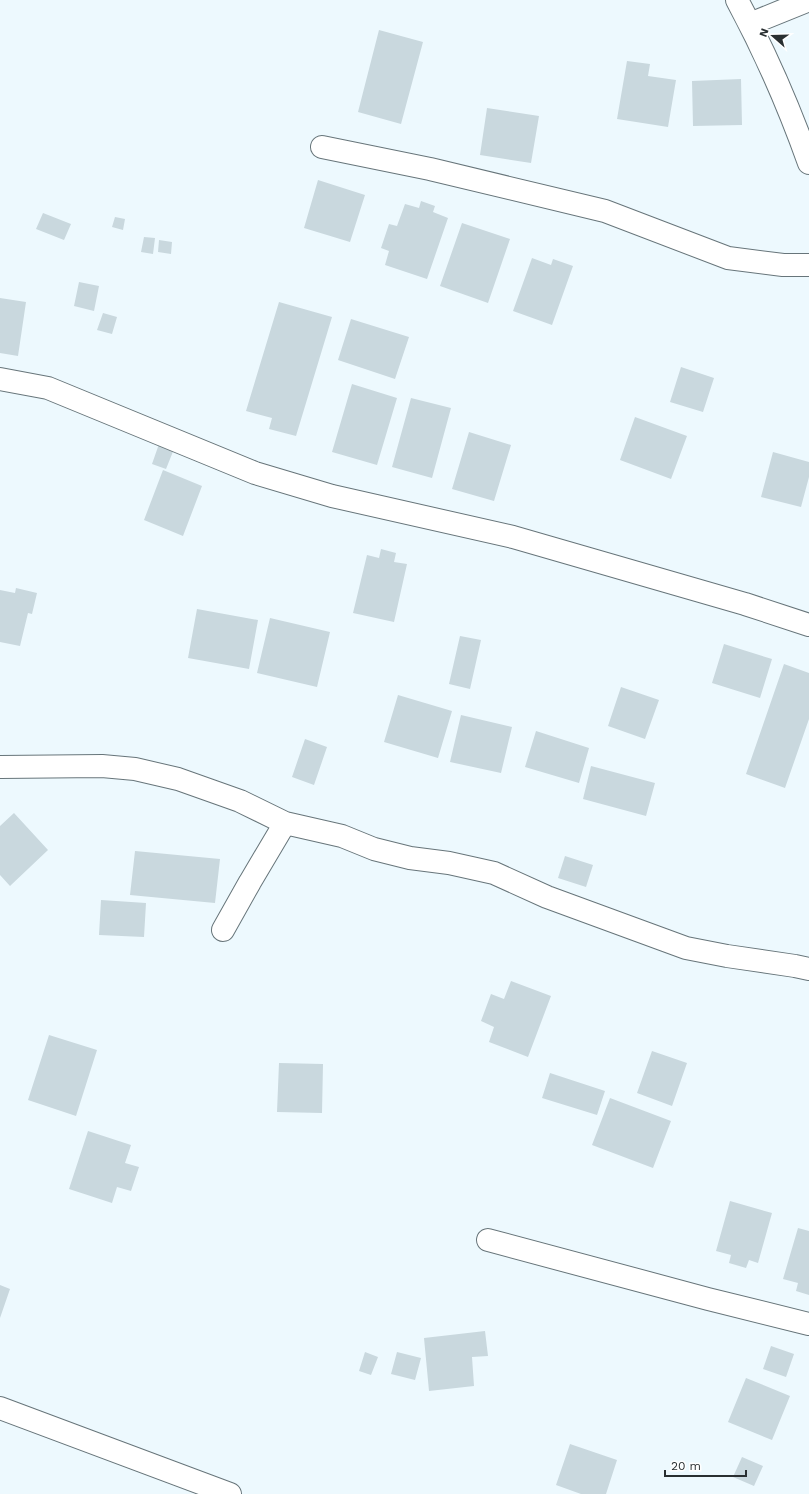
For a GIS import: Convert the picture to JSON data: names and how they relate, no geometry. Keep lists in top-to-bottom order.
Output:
{
  "scale_bar": "20 m",
  "north": "left"
}
